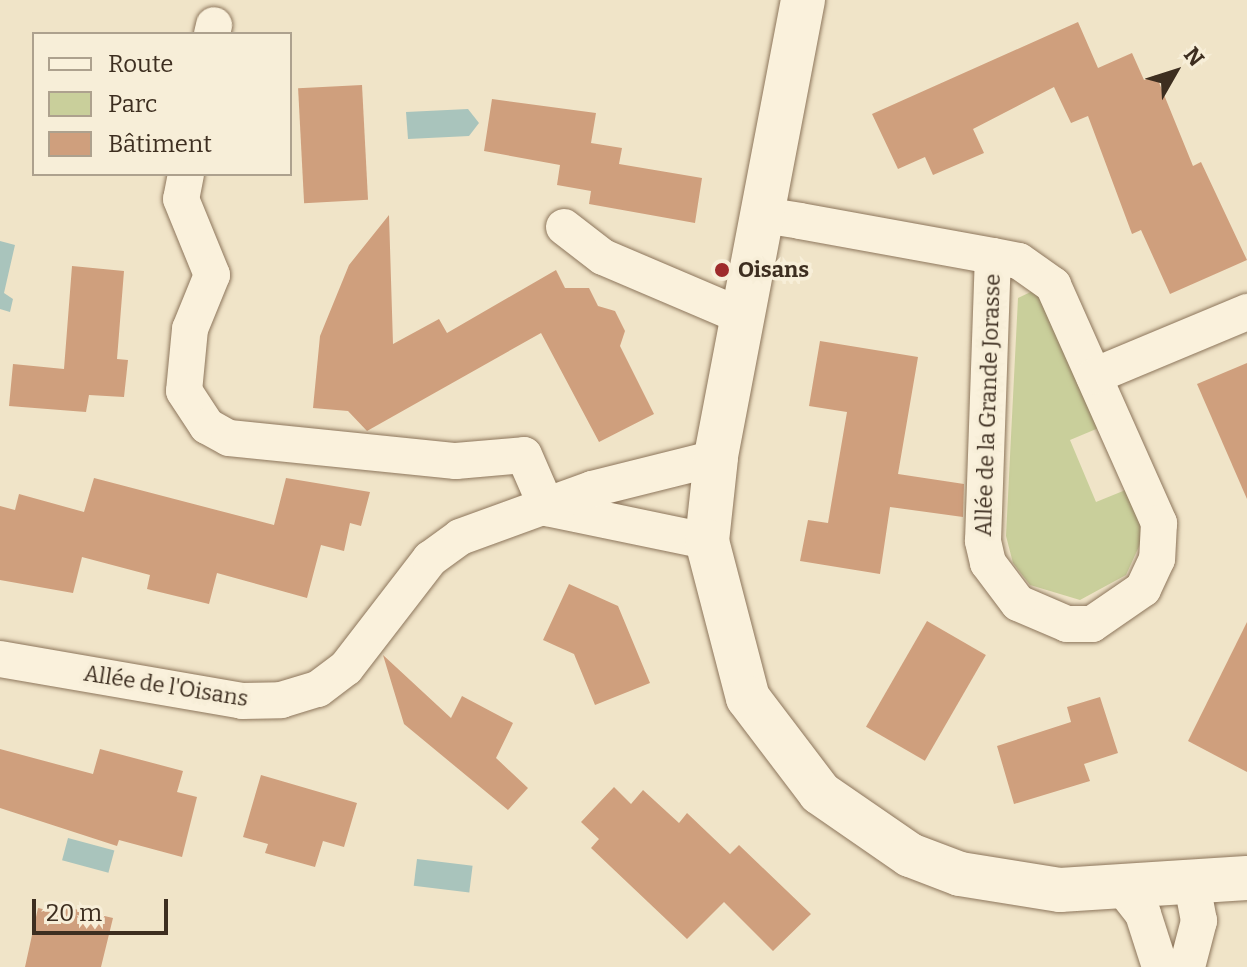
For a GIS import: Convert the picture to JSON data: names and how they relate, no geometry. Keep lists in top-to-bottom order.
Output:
{
  "streets": {
    "street": ["Allée de la Grande Jorasse", "Allée de l'Oisans"]
  },
  "places": ["Oisans"],
  "legend": ["Route", "Parc", "Bâtiment"],
  "scale_bar": "20 m",
  "north": "top right"
}
